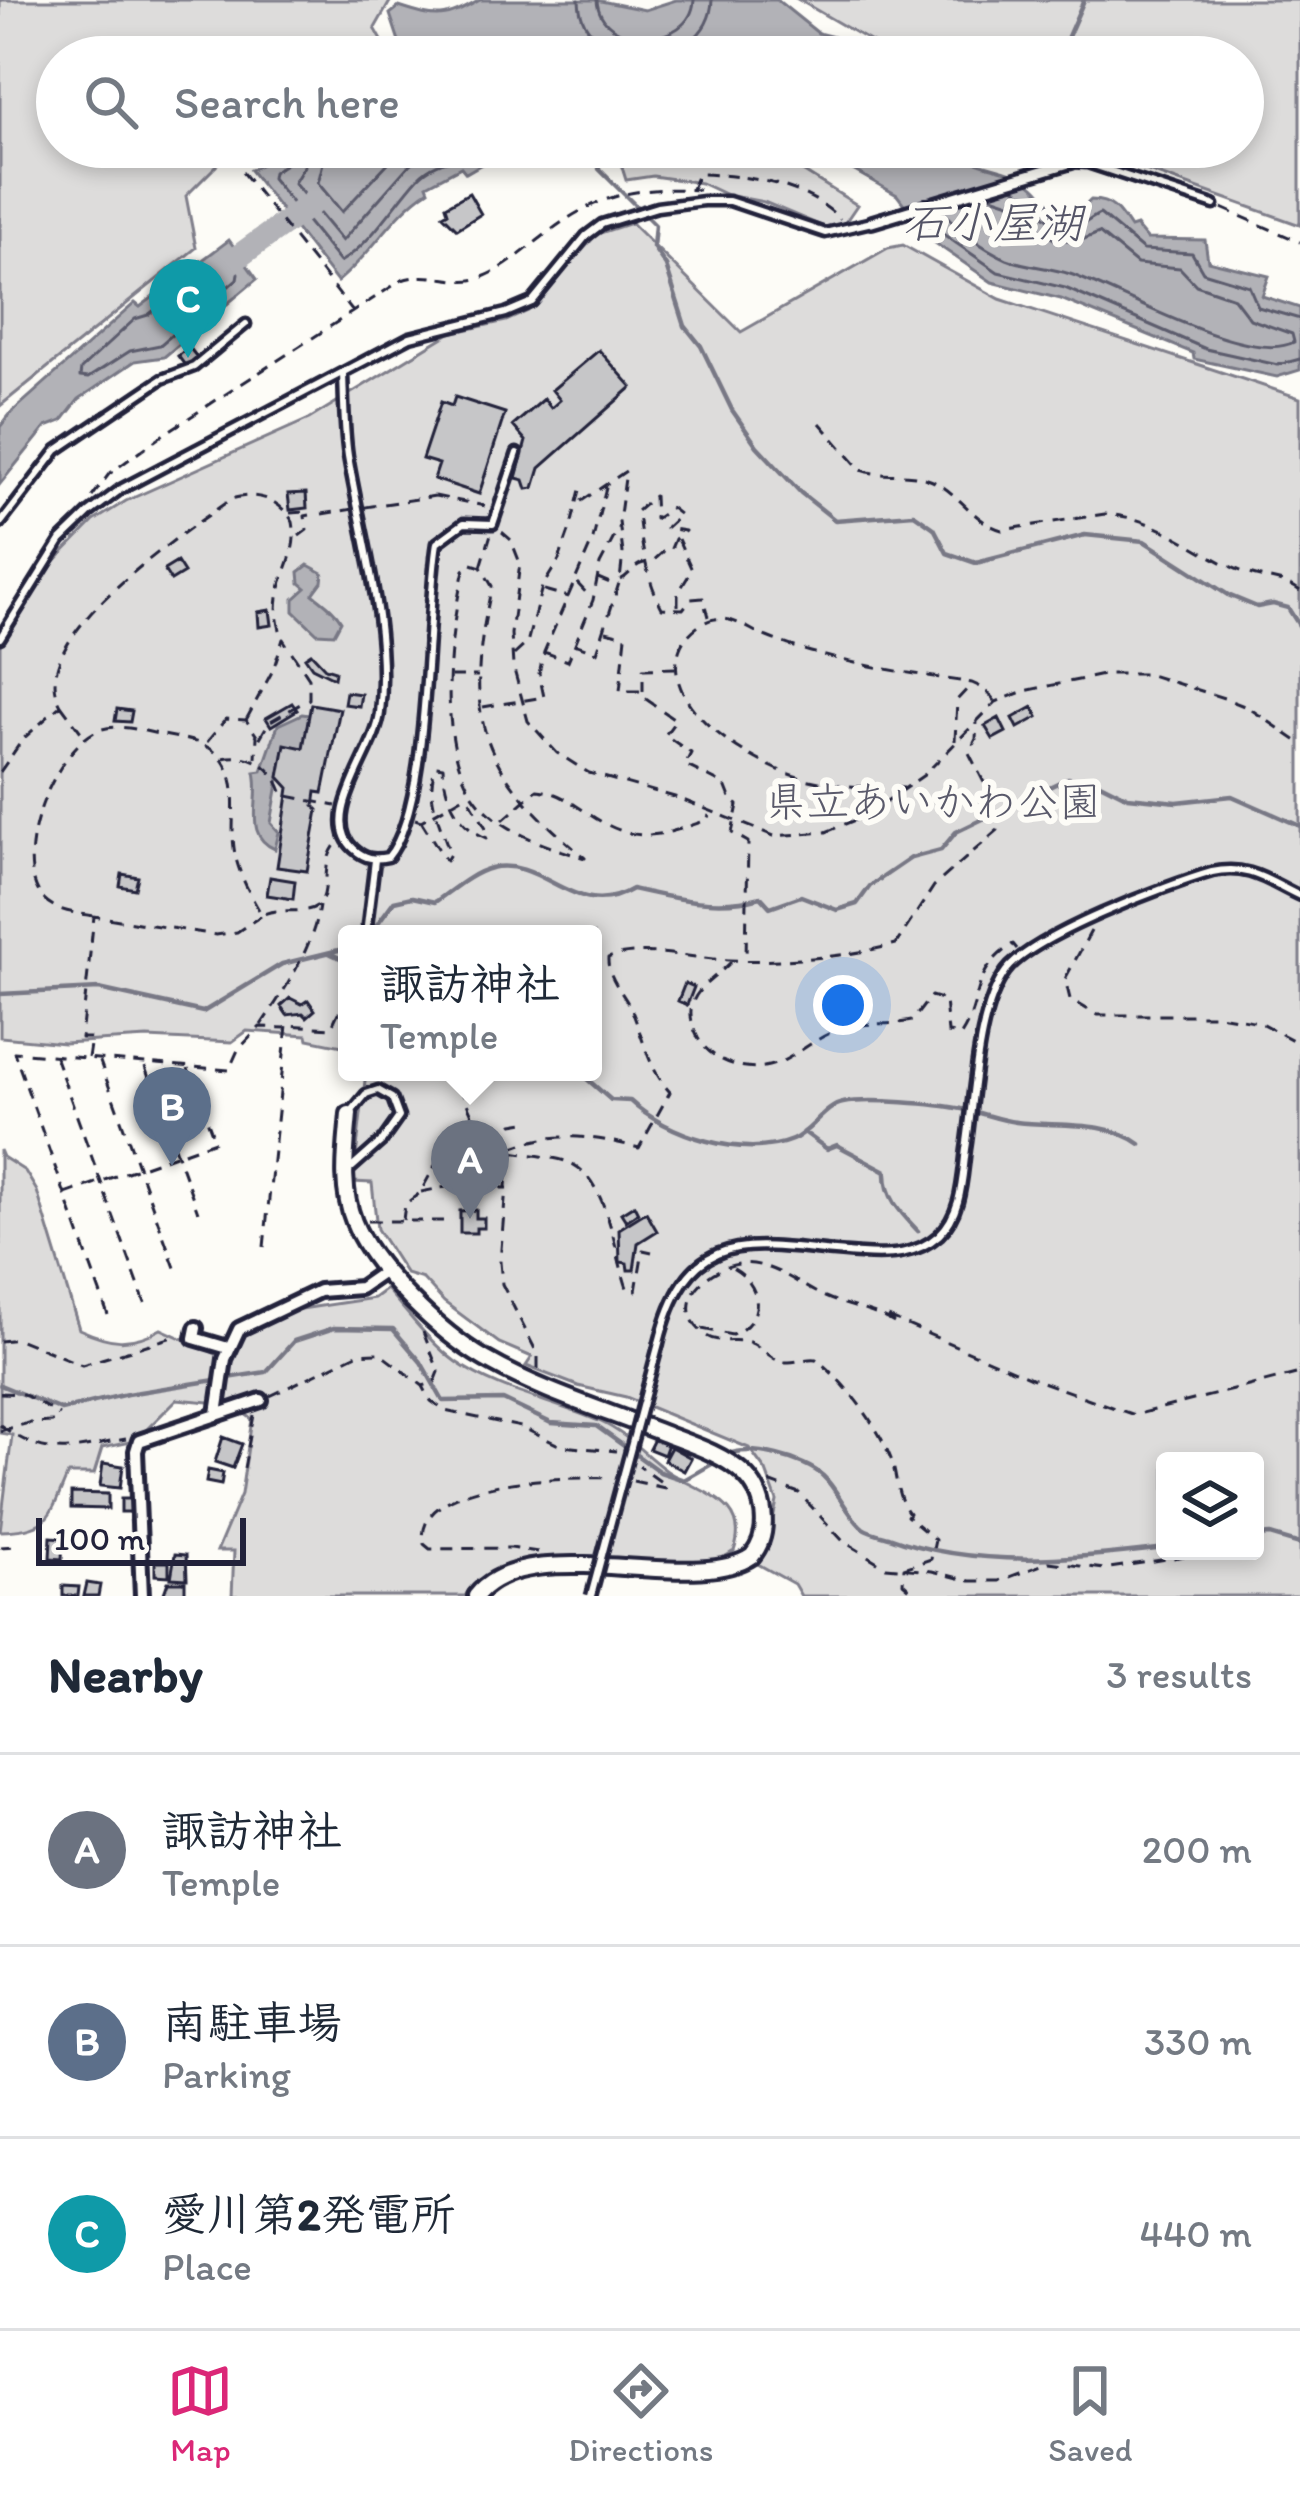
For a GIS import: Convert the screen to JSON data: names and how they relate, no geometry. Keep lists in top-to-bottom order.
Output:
{
  "water": ["石小屋湖"],
  "parks": ["県立あいかわ公園"],
  "scale_bar": "100 m",
  "page": {
    "search": "Search here",
    "pins": ["C", "B", "A"],
    "popup": ["諏訪神社", "Temple"],
    "scale": "100 m",
    "heading": ["Nearby", "3 results"],
    "list": [
      {
        "mark": "A",
        "name": "諏訪神社",
        "note": "Temple",
        "value": "200 m"
      },
      {
        "mark": "B",
        "name": "南駐車場",
        "note": "Parking",
        "value": "330 m"
      },
      {
        "mark": "C",
        "name": "愛川第2発電所",
        "note": "Place",
        "value": "440 m"
      }
    ],
    "nav": ["Map", "Directions", "Saved"]
  }
}
